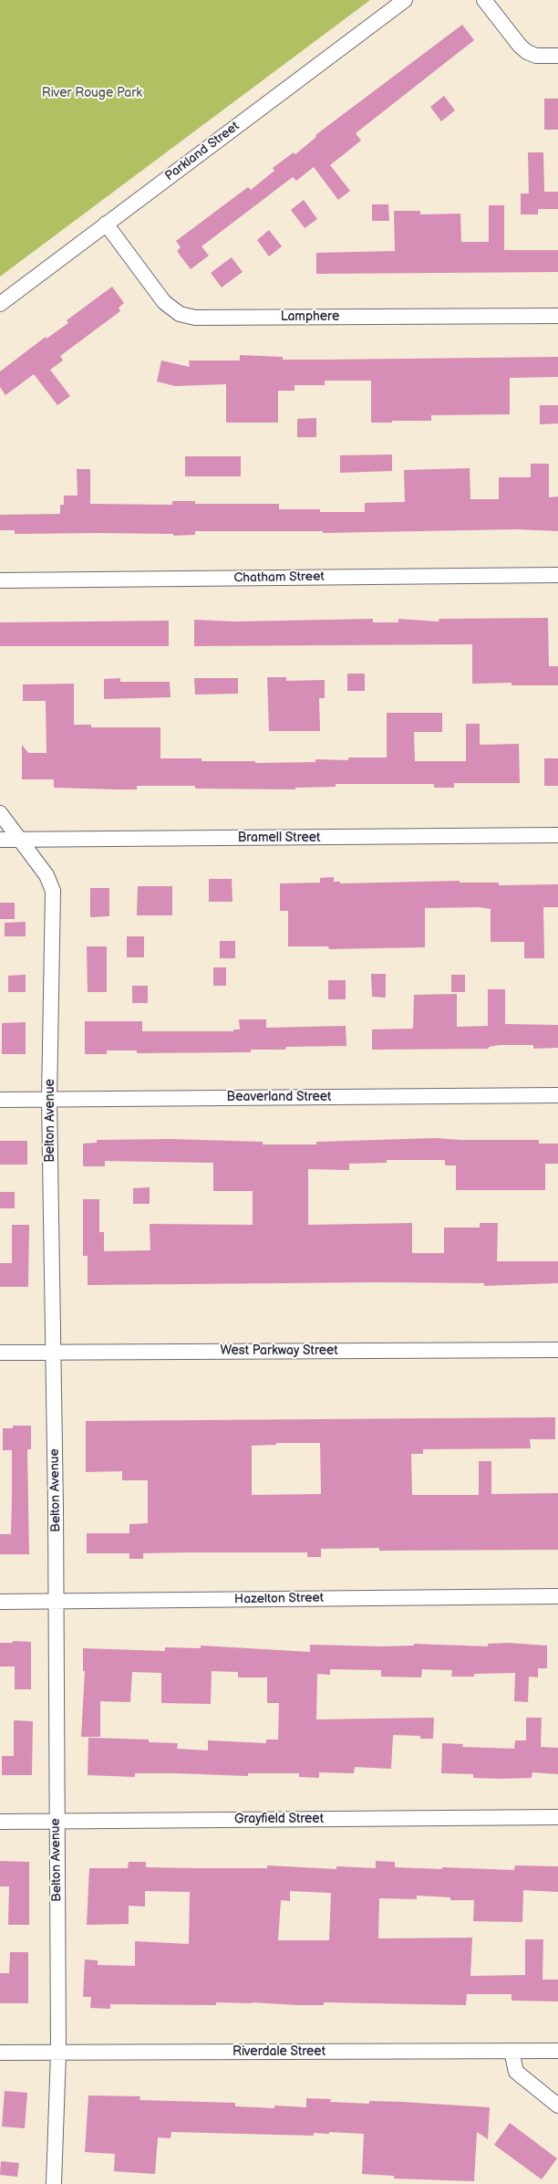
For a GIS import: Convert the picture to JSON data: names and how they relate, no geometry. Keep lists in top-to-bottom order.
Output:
{
  "streets": {
    "street": [
      "Parkland Street",
      "Lamphere",
      "Chatham Street",
      "Bramell Street",
      "Beaverland Street",
      "Belton Avenue",
      "West Parkway Street",
      "Hazelton Street",
      "Grayfield Street",
      "Riverdale Street"
    ]
  },
  "crossings": [
    ["Parkland Street", "Lamphere"],
    ["Bramell Street", "Belton Avenue"],
    ["Beaverland Street", "Belton Avenue"],
    ["Belton Avenue", "West Parkway Street"],
    ["Belton Avenue", "Hazelton Street"],
    ["Belton Avenue", "Grayfield Street"],
    ["Belton Avenue", "Riverdale Street"]
  ],
  "parks": ["River Rouge Park"]
}
